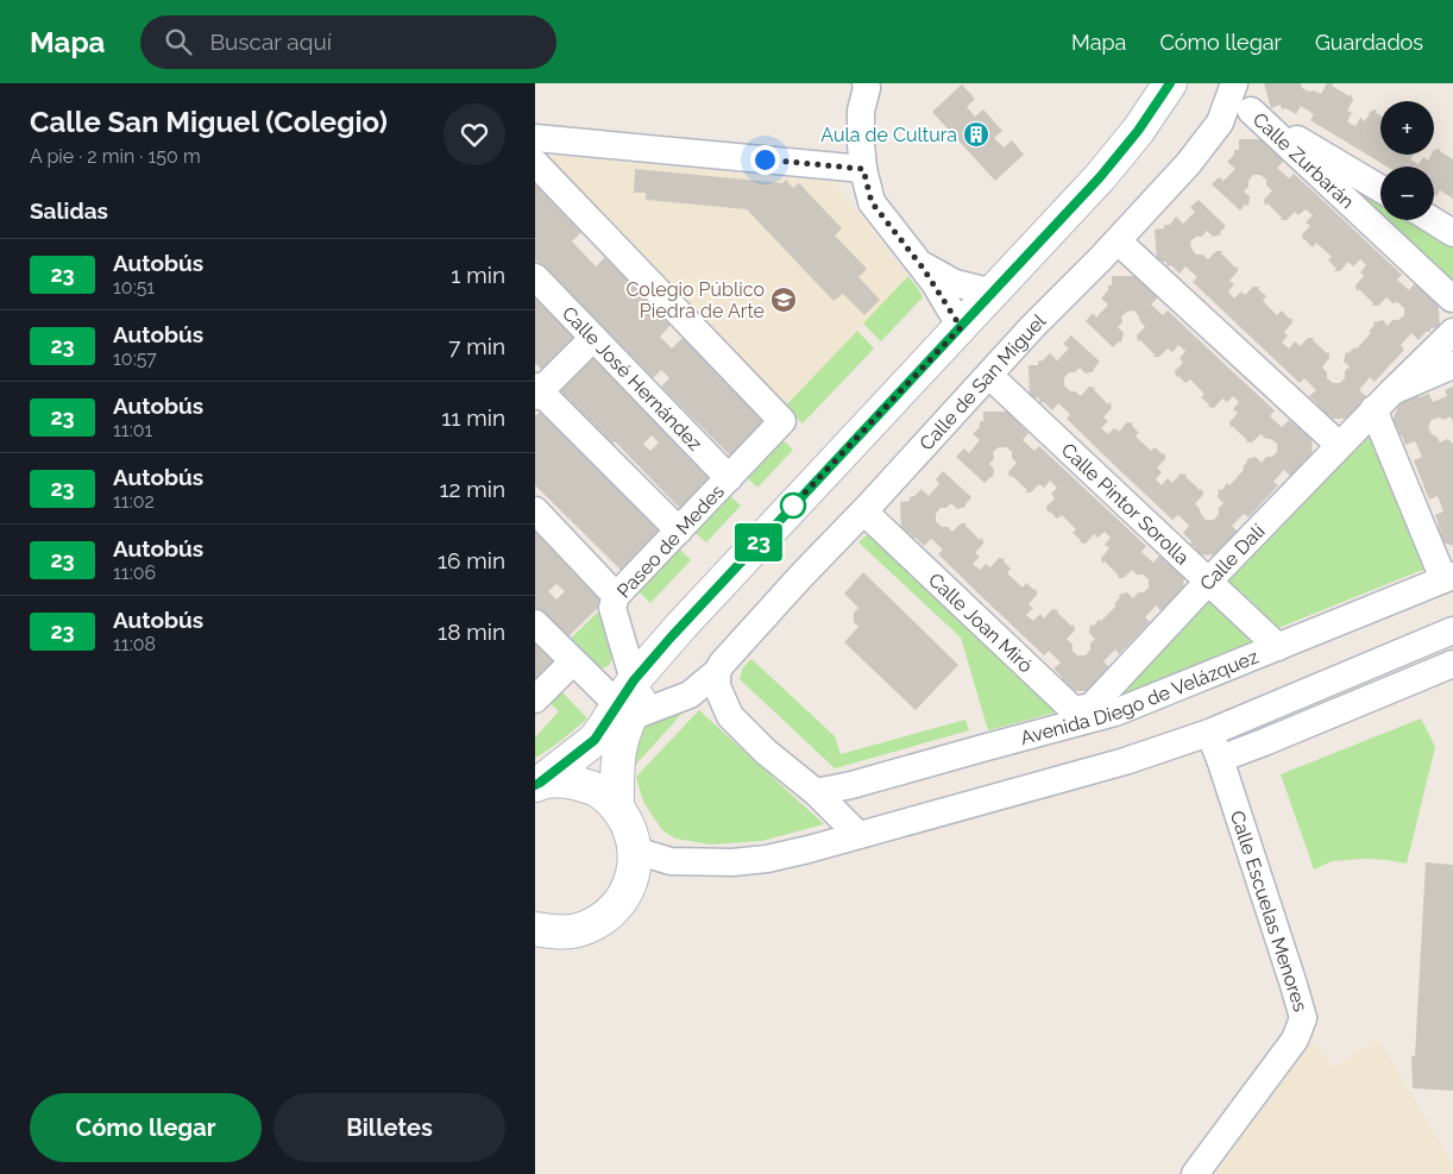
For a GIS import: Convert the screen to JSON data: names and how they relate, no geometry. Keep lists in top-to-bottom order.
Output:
{
  "streets": {
    "street": [
      "Calle Zurbarán",
      "Calle José Hernández",
      "Calle de San Miguel",
      "Calle Pintor Sorolla",
      "Paseo de Medes",
      "Calle Dalí",
      "Calle Joan Miró",
      "Avenida Diego de Velázquez",
      "Calle Escuelas Menores"
    ]
  },
  "crossings": [
    ["Calle José Hernández", "Paseo de Medes"],
    ["Calle de San Miguel", "Paseo de Medes"],
    ["Calle Pintor Sorolla", "Calle Dalí"],
    ["Calle Pintor Sorolla", "Avenida Diego de Velázquez"],
    ["Calle Dalí", "Calle Joan Miró"]
  ],
  "places": {
    "building": ["Aula de Cultura"],
    "school or university": ["Colegio Público Piedra de Arte"]
  },
  "lines": ["bus line 23"],
  "page": {
    "header": "Mapa",
    "search": "Buscar aquí",
    "nav": ["Mapa", "Cómo llegar", "Guardados"],
    "heading": [
      ["Calle San Miguel (Colegio)", "A pie · 2 min · 150 m"],
      "Salidas"
    ],
    "on_map": "23",
    "map_buttons": ["+", "−"],
    "list": [
      {
        "mark": "23",
        "name": "Autobús",
        "note": "10:51",
        "value": "1 min"
      },
      {
        "mark": "23",
        "name": "Autobús",
        "note": "10:57",
        "value": "7 min"
      },
      {
        "mark": "23",
        "name": "Autobús",
        "note": "11:01",
        "value": "11 min"
      },
      {
        "mark": "23",
        "name": "Autobús",
        "note": "11:02",
        "value": "12 min"
      },
      {
        "mark": "23",
        "name": "Autobús",
        "note": "11:06",
        "value": "16 min"
      },
      {
        "mark": "23",
        "name": "Autobús",
        "note": "11:08",
        "value": "18 min"
      }
    ],
    "buttons": ["Cómo llegar", "Billetes"]
  }
}
